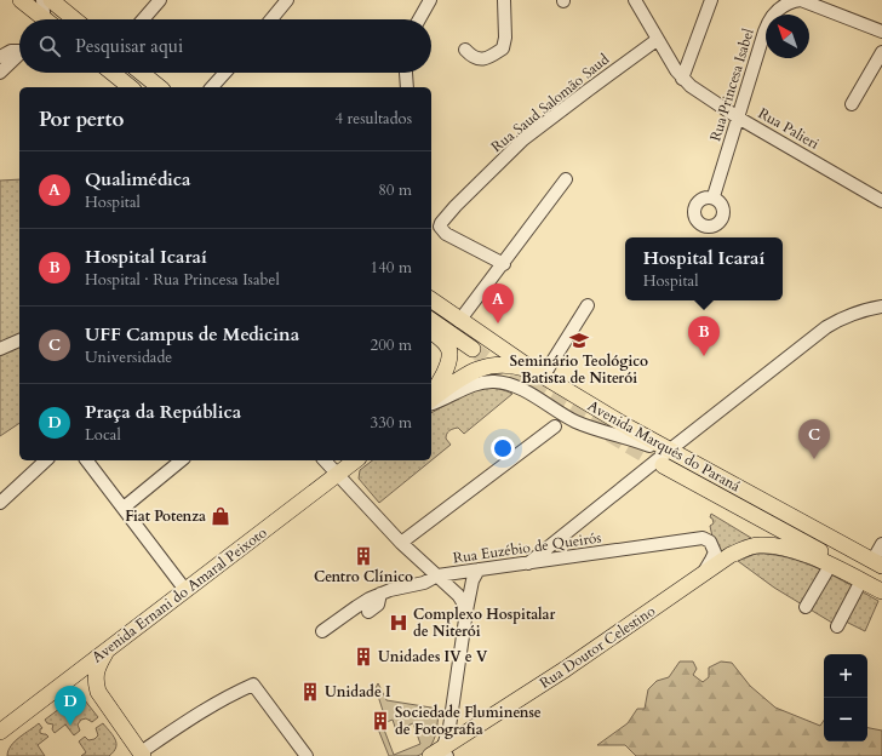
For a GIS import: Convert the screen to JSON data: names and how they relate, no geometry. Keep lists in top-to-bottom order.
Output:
{
  "streets": {
    "main road": ["Avenida Marquês do Paraná", "Avenida Ernani do Amaral Peixoto", "Rua Doutor Celestino"],
    "street": [
      "Rua Princesa Isabel",
      "Rua Saud Salomão Saud",
      "Rua Palieri",
      "Rua Euzébio de Queirós"
    ]
  },
  "crossings": [
    ["Rua Princesa Isabel", "Rua Palieri"],
    ["Rua Saud Salomão Saud", "Rua Palieri"],
    ["Rua Euzébio de Queirós", "Rua Doutor Celestino"]
  ],
  "places": {
    "school or university": ["Seminário Teológico Batista de Niterói"],
    "shop": ["Fiat Potenza"],
    "building": [
      "Centro Clínico",
      "Unidades IV e V",
      "Unidade I",
      "Sociedade Fluminense de Fotografia"
    ],
    "hospital": ["Complexo Hospitalar de Niterói"]
  },
  "north": "top left",
  "page": {
    "search": "Pesquisar aqui",
    "heading": ["Por perto", "4 resultados"],
    "list": [
      {
        "mark": "A",
        "name": "Qualimédica",
        "note": "Hospital",
        "value": "80 m"
      },
      {
        "mark": "B",
        "name": "Hospital Icaraí",
        "note": "Hospital · Rua Princesa Isabel",
        "value": "140 m"
      },
      {
        "mark": "C",
        "name": "UFF Campus de Medicina",
        "note": "Universidade",
        "value": "200 m"
      },
      {
        "mark": "D",
        "name": "Praça da República",
        "note": "Local",
        "value": "330 m"
      }
    ],
    "popup": ["Hospital Icaraí", "Hospital"],
    "pins": [
      "A",
      "B",
      "C",
      "D"
    ],
    "map_buttons": ["+", "−"]
  }
}
